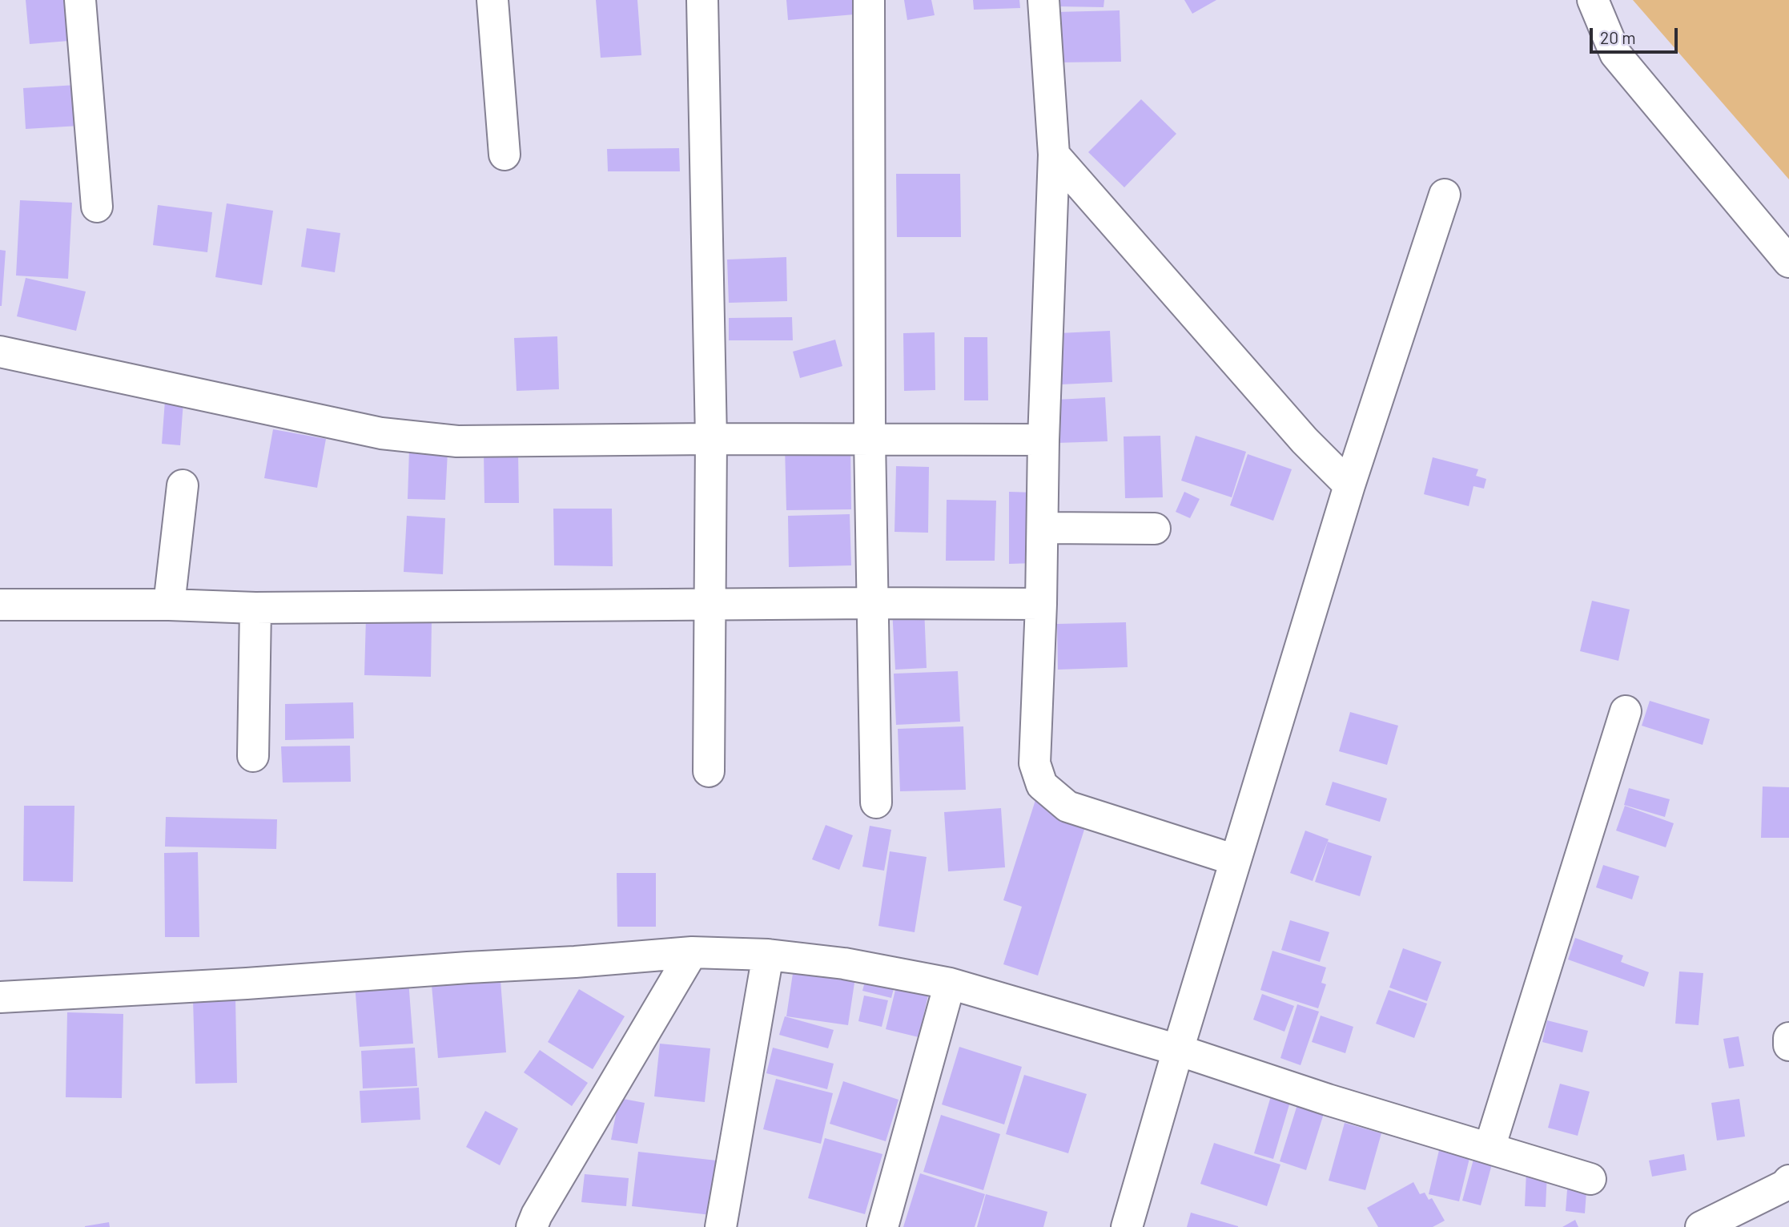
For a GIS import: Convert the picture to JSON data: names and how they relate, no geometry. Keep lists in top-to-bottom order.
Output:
{
  "scale_bar": "20 m"
}
